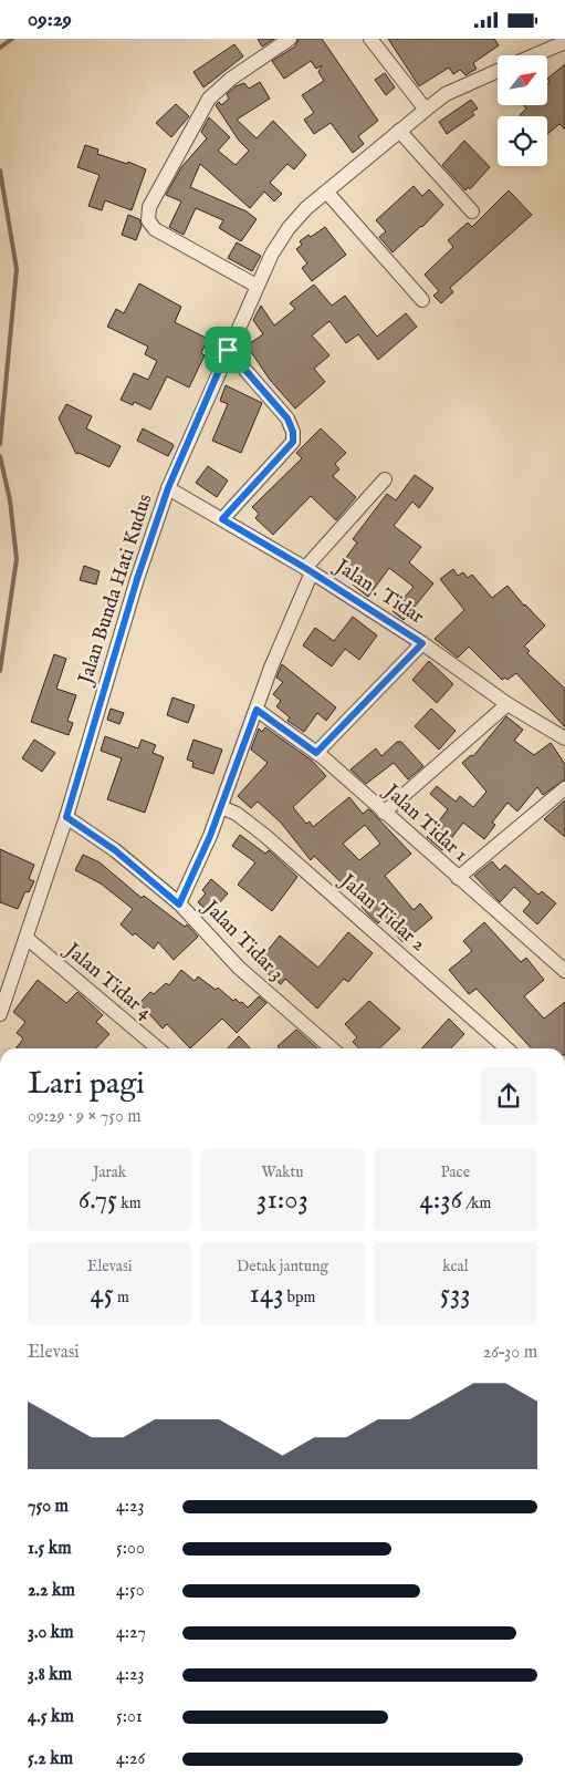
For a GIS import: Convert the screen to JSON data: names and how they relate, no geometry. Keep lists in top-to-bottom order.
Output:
{
  "streets": {
    "street": [
      "Jalan Bunda Hati Kudus",
      "Jalan . Tidar",
      "Jalan Tidar 1",
      "Jalan Tidar 2",
      "Jalan Tidar 3",
      "Jalan Tidar 4"
    ]
  },
  "crossings": [
    ["Jalan Bunda Hati Kudus", "Jalan . Tidar"],
    ["Jalan Bunda Hati Kudus", "Jalan Tidar 3"],
    ["Jalan Bunda Hati Kudus", "Jalan Tidar 4"]
  ],
  "north": "top right",
  "page": {
    "status": "09:29",
    "heading": ["Lari pagi", "09:29 · 9 × 750 m"],
    "stats": [
      ["Jarak", "6.75 km"],
      ["Waktu", "31:03"],
      ["Pace", "4:36 /km"],
      ["Elevasi", "45 m"],
      ["Detak jantung", "143 bpm"],
      ["kcal", "533"]
    ],
    "chart": ["Elevasi", "26–30 m"],
    "list": [
      {
        "name": "750 m",
        "note": "4:23"
      },
      {
        "name": "1.5 km",
        "note": "5:00"
      },
      {
        "name": "2.2 km",
        "note": "4:50"
      },
      {
        "name": "3.0 km",
        "note": "4:27"
      },
      {
        "name": "3.8 km",
        "note": "4:23"
      },
      {
        "name": "4.5 km",
        "note": "5:01"
      },
      {
        "name": "5.2 km",
        "note": "4:26"
      }
    ]
  }
}
